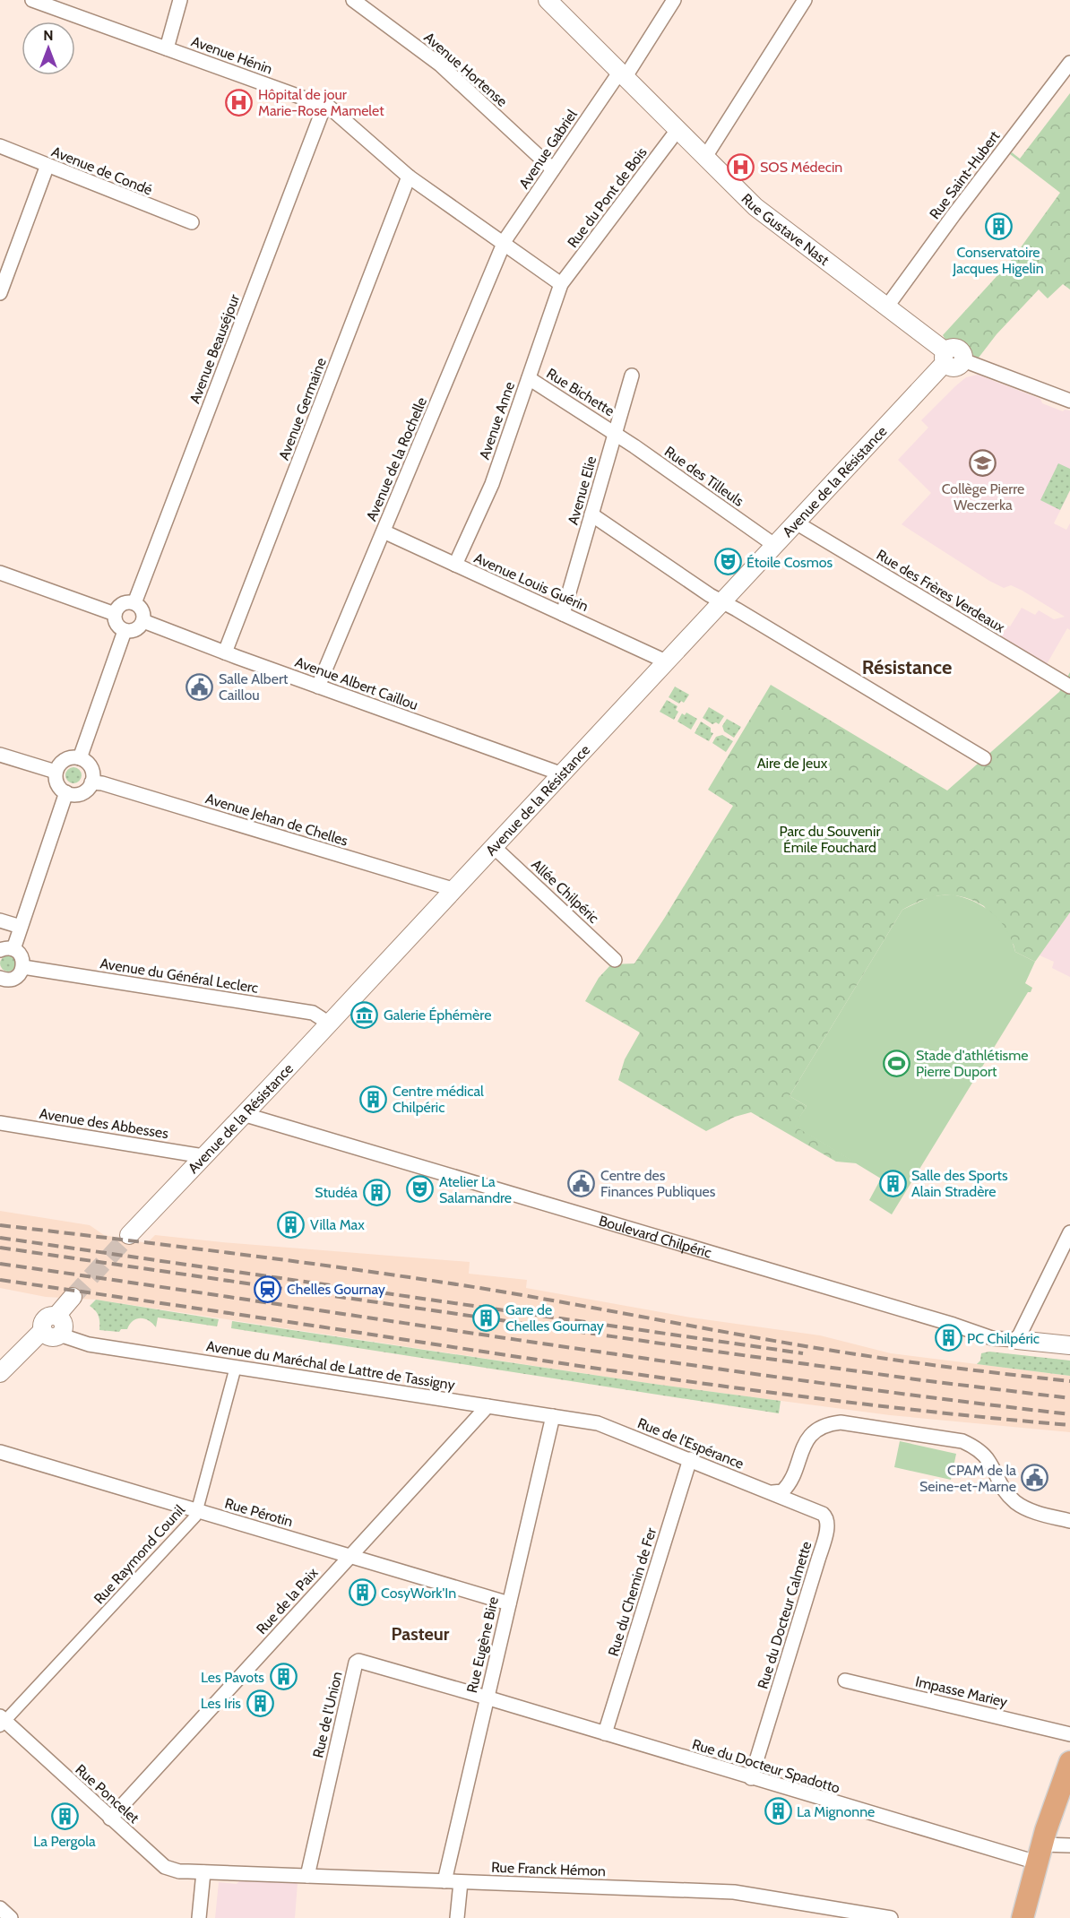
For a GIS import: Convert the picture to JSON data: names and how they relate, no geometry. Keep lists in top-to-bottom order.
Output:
{
  "streets": {
    "street": [
      "Avenue Hénin",
      "Avenue Hortense",
      "Avenue Gabriel",
      "Avenue de Condé",
      "Rue Saint-Hubert",
      "Rue du Pont de Bois",
      "Rue Gustave Nast",
      "Avenue Beauséjour",
      "Rue Bichette",
      "Avenue Germaine",
      "Avenue Anne",
      "Avenue de la Rochelle",
      "Rue des Tilleuls",
      "Avenue de la Résistance",
      "Avenue Elie",
      "Avenue Louis Guérin",
      "Rue des Frères Verdeaux",
      "Avenue Albert Caillou",
      "Avenue Jehan de Chelles",
      "Allée Chilpéric",
      "Avenue du Général Leclerc",
      "Avenue des Abbesses",
      "Boulevard Chilpéric",
      "Avenue du Maréchal de Lattre de Tassigny",
      "Rue de l'Espérance",
      "Rue Pérotin",
      "Rue Raymond Counil",
      "Rue du Chemin de Fer",
      "Rue de la Paix",
      "Rue du Docteur Calmette",
      "Rue Eugène Bire",
      "Impasse Mariey",
      "Rue de l'Union",
      "Rue du Docteur Spadotto",
      "Rue Poncelet",
      "Rue Franck Hémon"
    ]
  },
  "crossings": [
    ["Avenue Hénin", "Avenue Gabriel"],
    ["Avenue Hénin", "Rue du Pont de Bois"],
    ["Avenue Hénin", "Avenue Beauséjour"],
    ["Avenue Hénin", "Avenue Germaine"],
    ["Avenue Hénin", "Avenue Anne"],
    ["Avenue Hénin", "Avenue de la Rochelle"],
    ["Avenue Hortense", "Avenue Gabriel"],
    ["Avenue Gabriel", "Rue Gustave Nast"],
    ["Avenue Gabriel", "Avenue de la Rochelle"],
    ["Rue Saint-Hubert", "Rue Gustave Nast"],
    ["Rue du Pont de Bois", "Rue Gustave Nast"],
    ["Rue du Pont de Bois", "Avenue Anne"],
    ["Rue Gustave Nast", "Avenue de la Résistance"],
    ["Avenue Beauséjour", "Avenue Albert Caillou"],
    ["Rue Bichette", "Avenue Anne"],
    ["Rue Bichette", "Rue des Tilleuls"],
    ["Rue Bichette", "Avenue Elie"],
    ["Avenue Germaine", "Avenue Albert Caillou"],
    ["Avenue Anne", "Avenue Louis Guérin"],
    ["Avenue de la Rochelle", "Avenue Louis Guérin"],
    ["Avenue de la Rochelle", "Avenue Albert Caillou"],
    ["Rue des Tilleuls", "Avenue de la Résistance"],
    ["Rue des Tilleuls", "Avenue Elie"],
    ["Avenue de la Résistance", "Avenue Louis Guérin"],
    ["Avenue de la Résistance", "Rue des Frères Verdeaux"],
    ["Avenue de la Résistance", "Avenue Albert Caillou"],
    ["Avenue de la Résistance", "Avenue Jehan de Chelles"],
    ["Avenue de la Résistance", "Allée Chilpéric"],
    ["Avenue de la Résistance", "Avenue du Général Leclerc"],
    ["Avenue de la Résistance", "Avenue des Abbesses"],
    ["Avenue de la Résistance", "Boulevard Chilpéric"],
    ["Avenue Elie", "Avenue Louis Guérin"],
    ["Avenue du Maréchal de Lattre de Tassigny", "Rue de l'Espérance"],
    ["Avenue du Maréchal de Lattre de Tassigny", "Rue Raymond Counil"],
    ["Avenue du Maréchal de Lattre de Tassigny", "Rue de la Paix"],
    ["Avenue du Maréchal de Lattre de Tassigny", "Rue Eugène Bire"],
    ["Rue de l'Espérance", "Rue du Chemin de Fer"],
    ["Rue de l'Espérance", "Rue du Docteur Calmette"],
    ["Rue Pérotin", "Rue Raymond Counil"],
    ["Rue Pérotin", "Rue de la Paix"],
    ["Rue Pérotin", "Rue Eugène Bire"],
    ["Rue Raymond Counil", "Rue Poncelet"],
    ["Rue du Chemin de Fer", "Rue du Docteur Spadotto"],
    ["Rue de la Paix", "Rue Poncelet"],
    ["Rue du Docteur Calmette", "Rue du Docteur Spadotto"],
    ["Rue Eugène Bire", "Rue de l'Union"],
    ["Rue Eugène Bire", "Rue du Docteur Spadotto"],
    ["Rue Eugène Bire", "Rue Franck Hémon"],
    ["Rue de l'Union", "Rue du Docteur Spadotto"],
    ["Rue de l'Union", "Rue Franck Hémon"],
    ["Rue Poncelet", "Rue Franck Hémon"]
  ],
  "districts": ["Résistance", "Pasteur"],
  "parks": ["Aire de Jeux", "Parc du Souvenir Émile Fouchard"],
  "places": {
    "hospital": ["Hôpital de jour Marie-Rose Mamelet", "SOS Médecin"],
    "building": [
      "Conservatoire Jacques Higelin",
      "Centre médical Chilpéric",
      "Salle des Sports Alain Stradère",
      "Studéa",
      "Villa Max",
      "Gare de Chelles Gournay",
      "PC Chilpéric",
      "CosyWork'In",
      "Les Pavots",
      "Les Iris",
      "La Mignonne",
      "La Pergola"
    ],
    "school or university": ["Collège Pierre Weczerka"],
    "theatre": ["Étoile Cosmos", "Atelier La Salamandre"],
    "public building": ["Salle Albert Caillou", "Centre des Finances Publiques", "CPAM de la Seine-et-Marne"],
    "museum": ["Galerie Éphémère"],
    "sports": ["Stade d'athlétisme Pierre Duport"],
    "station": ["Chelles Gournay"]
  },
  "north": "top"
}
